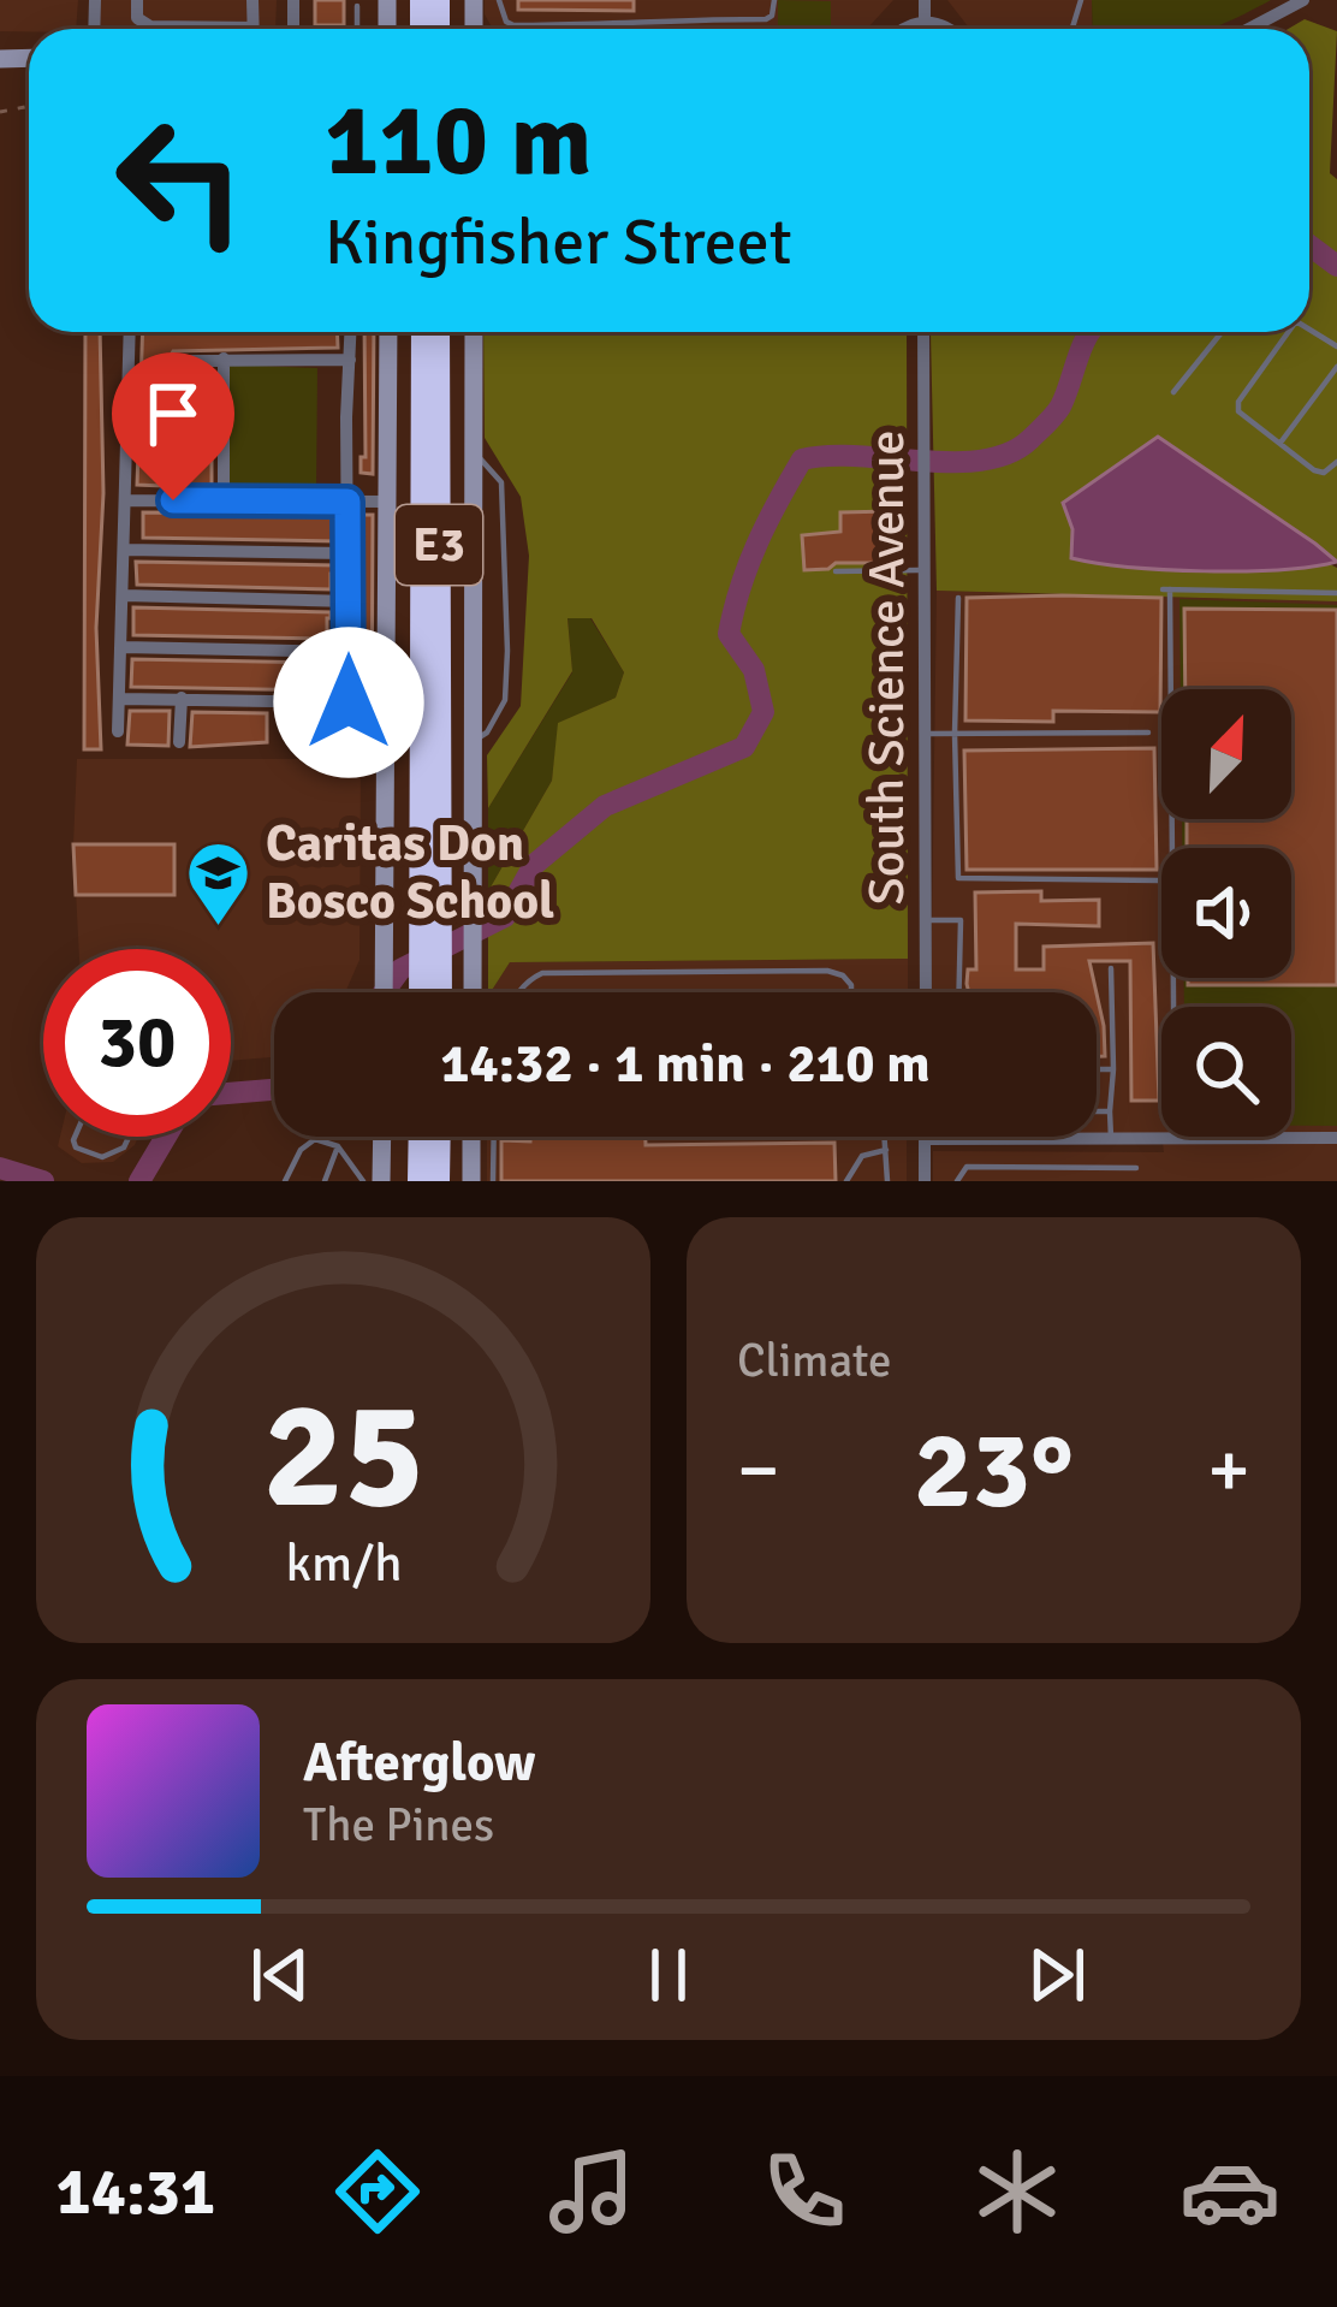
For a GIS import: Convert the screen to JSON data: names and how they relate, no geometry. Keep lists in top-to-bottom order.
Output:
{
  "streets": {
    "highway": ["E3"],
    "street": ["South Science Avenue"]
  },
  "places": {
    "school or university": ["Caritas Don Bosco School"]
  },
  "north": "top right",
  "page": {
    "turn": ["110 m", "Kingfisher Street"],
    "limit": "30",
    "trip": "14:32 · 1 min · 210 m",
    "tile": "Climate",
    "heat": ["−", "23°", "+"],
    "song": ["Afterglow", "The Pines"],
    "tabs": "14:31",
    "gauge": ["25", "km/h"]
  }
}
